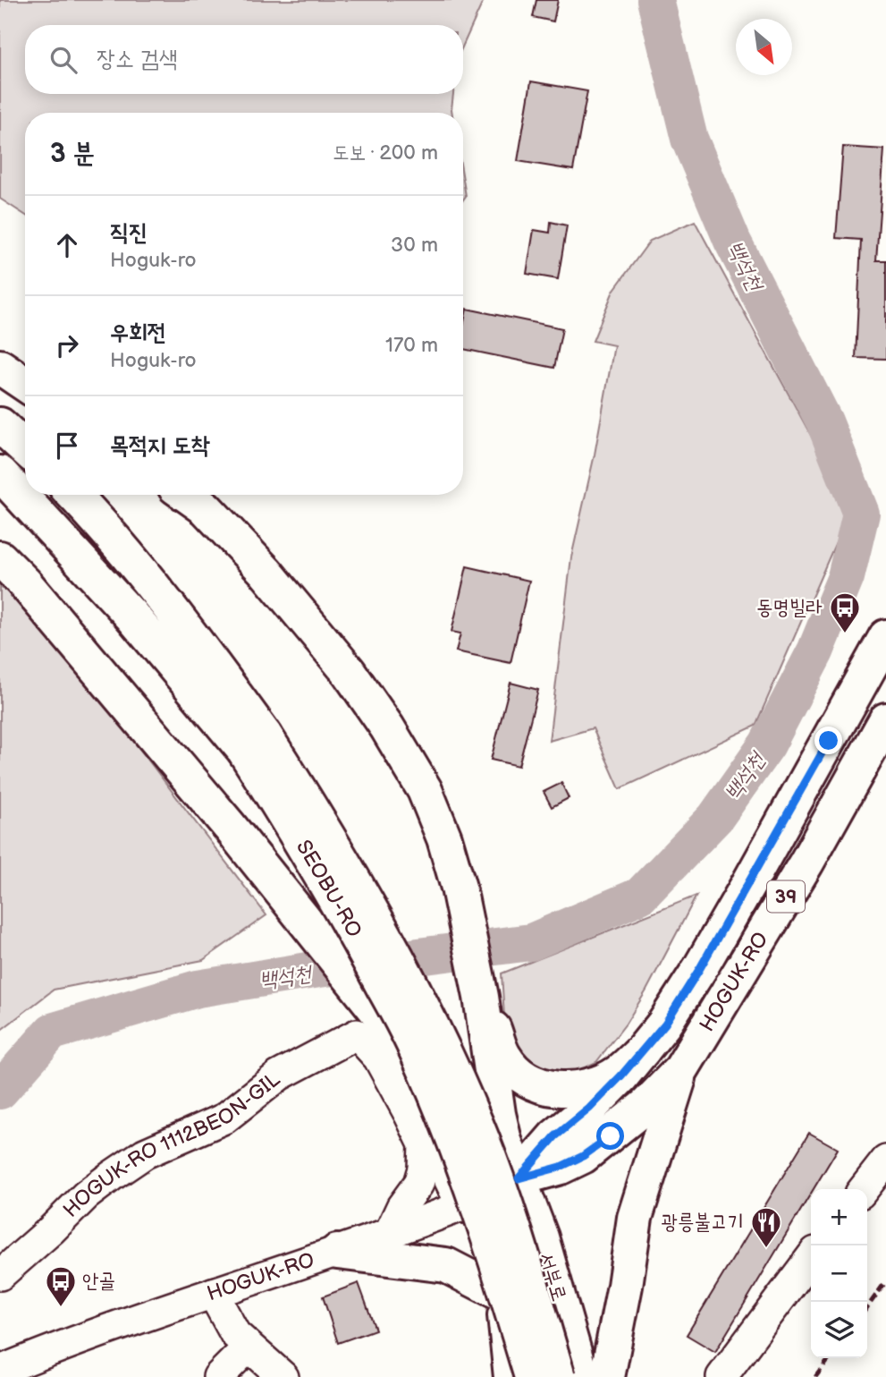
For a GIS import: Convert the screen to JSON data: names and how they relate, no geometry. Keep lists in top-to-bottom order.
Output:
{
  "streets": {
    "main road": [
      "SEOBU-RO",
      "39",
      "HOGUK-RO",
      "서부로"
    ],
    "street": ["HOGUK-RO 1112BEON-GIL"]
  },
  "crossings": [
    ["39", "HOGUK-RO"],
    ["HOGUK-RO", "서부로"]
  ],
  "water": ["백석천"],
  "places": {
    "bus stop": ["동명빌라", "안골"],
    "restaurant": ["광릉불고기"]
  },
  "north": "bottom right",
  "page": {
    "search": "장소 검색",
    "heading": ["3 분", "도보 · 200 m"],
    "list": [
      ["직진", "Hoguk-ro", "30 m"],
      ["우회전", "Hoguk-ro", "170 m"],
      "목적지 도착"
    ],
    "map_buttons": ["+", "−"]
  }
}
